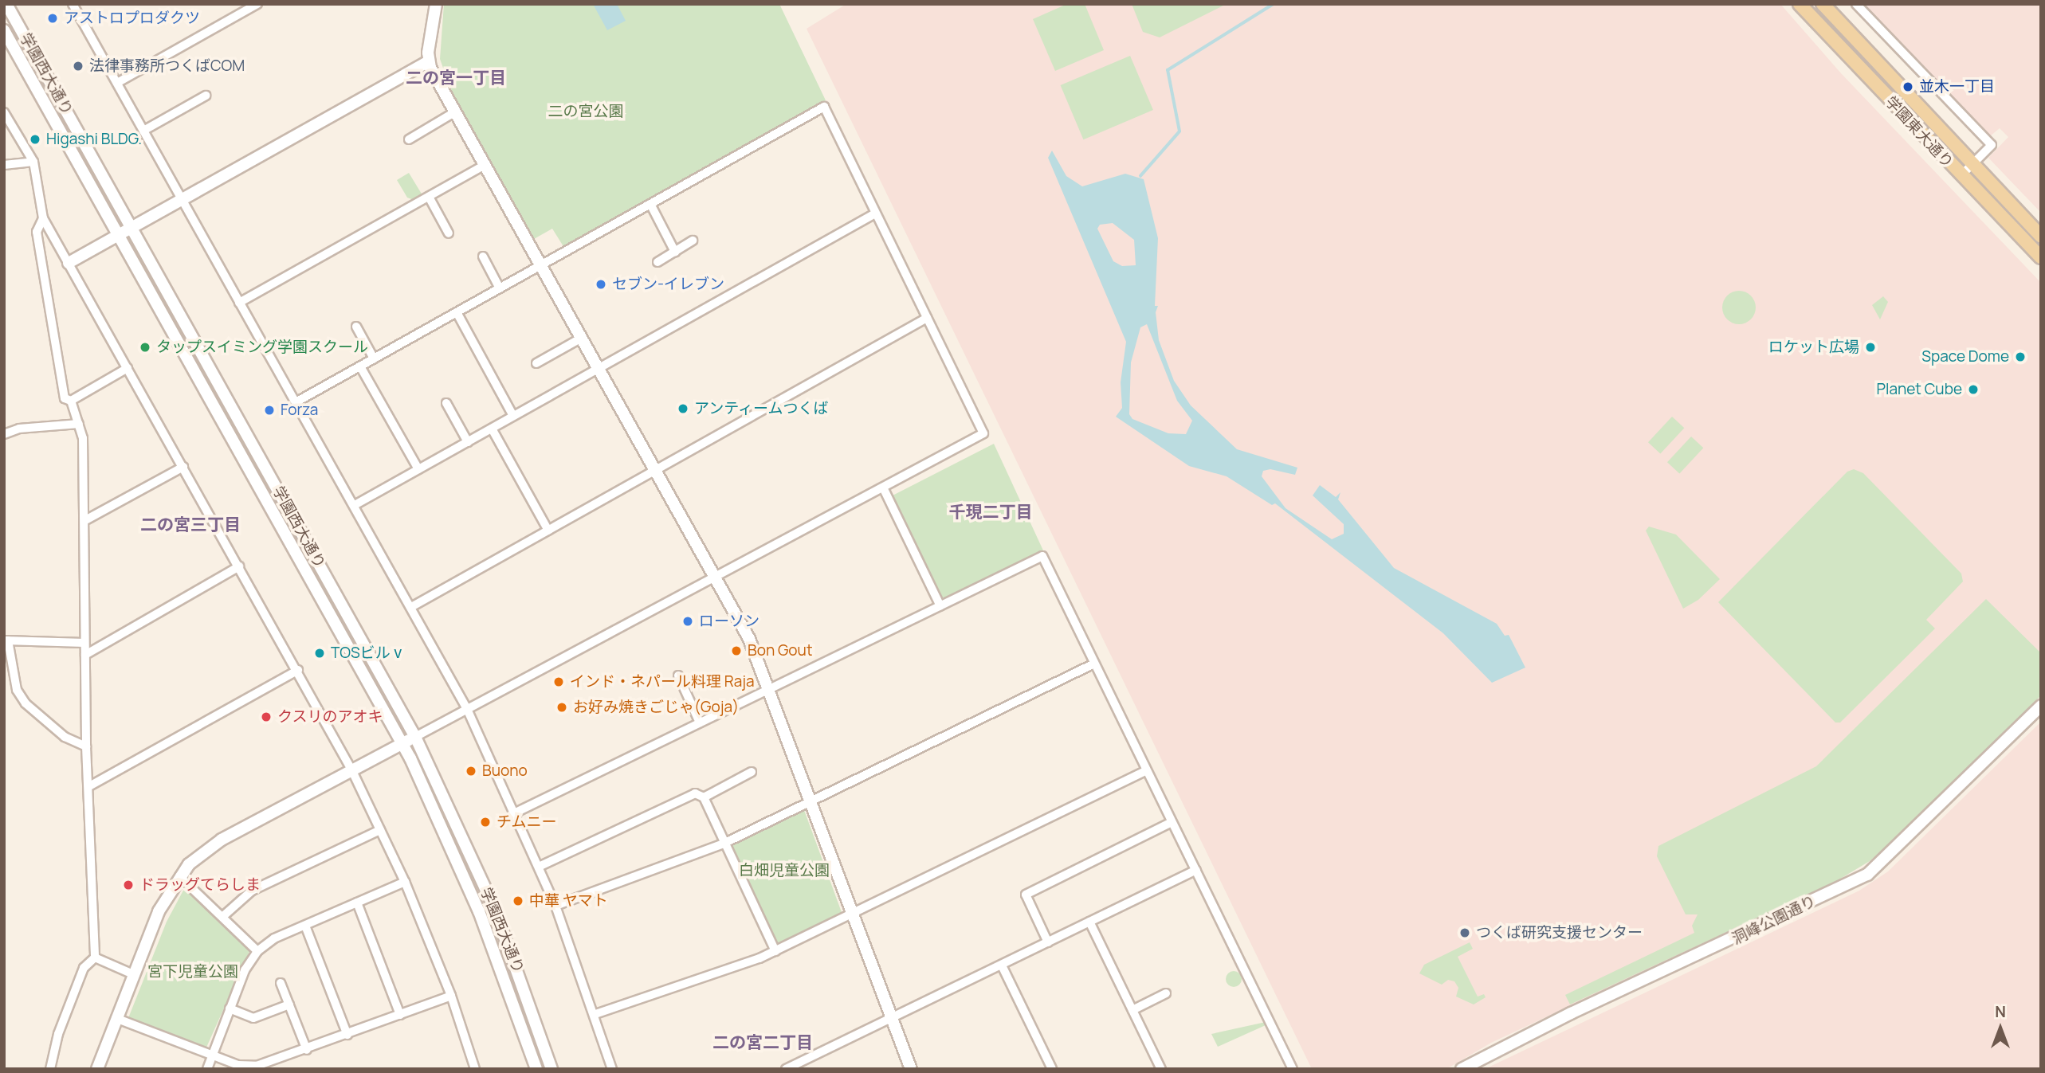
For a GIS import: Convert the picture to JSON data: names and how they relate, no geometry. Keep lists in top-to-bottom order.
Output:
{
  "streets": {
    "main road": ["学園東大通り"],
    "street": ["学園西大通り", "洞峰公園通り"]
  },
  "districts": [
    "二の宮一丁目",
    "千現二丁目",
    "二の宮三丁目",
    "二の宮二丁目"
  ],
  "parks": ["二の宮公園", "白畑児童公園", "宮下児童公園"],
  "places": [
    "アストロプロダクツ",
    "法律事務所つくばCOM",
    "並木一丁目",
    "Higashi BLDG.",
    "セブン-イレブン",
    "タップスイミング学園スクール",
    "ロケット広場",
    "Space Dome",
    "Planet Cube",
    "アンティームつくば",
    "Forza",
    "ローソン",
    "Bon Gout",
    "TOSビルⅴ",
    "インド・ネパール料理 Raja",
    "お好み焼きごじゃ(Goja)",
    "クスリのアオキ",
    "Buono",
    "チムニー",
    "ドラッグてらしま",
    "中華 ヤマト",
    "つくば研究支援センター"
  ],
  "north": "top"
}
